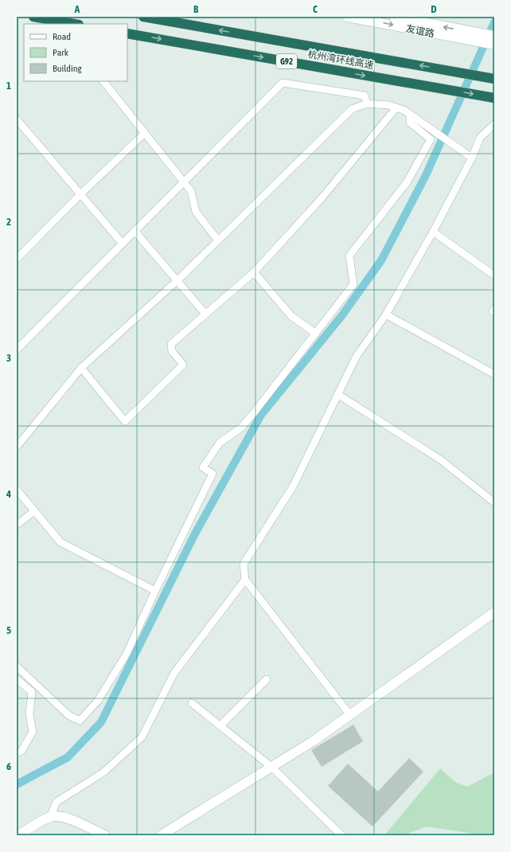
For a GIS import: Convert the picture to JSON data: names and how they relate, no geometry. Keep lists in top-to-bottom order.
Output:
{
  "streets": {
    "highway": ["杭州湾环线高速", "G92"],
    "main road": ["友谊路"]
  },
  "legend": ["Road", "Park", "Building"],
  "grid": {
    "columns": [
      "A",
      "B",
      "C",
      "D"
    ],
    "rows": [
      "1",
      "2",
      "3",
      "4",
      "5",
      "6"
    ]
  }
}
